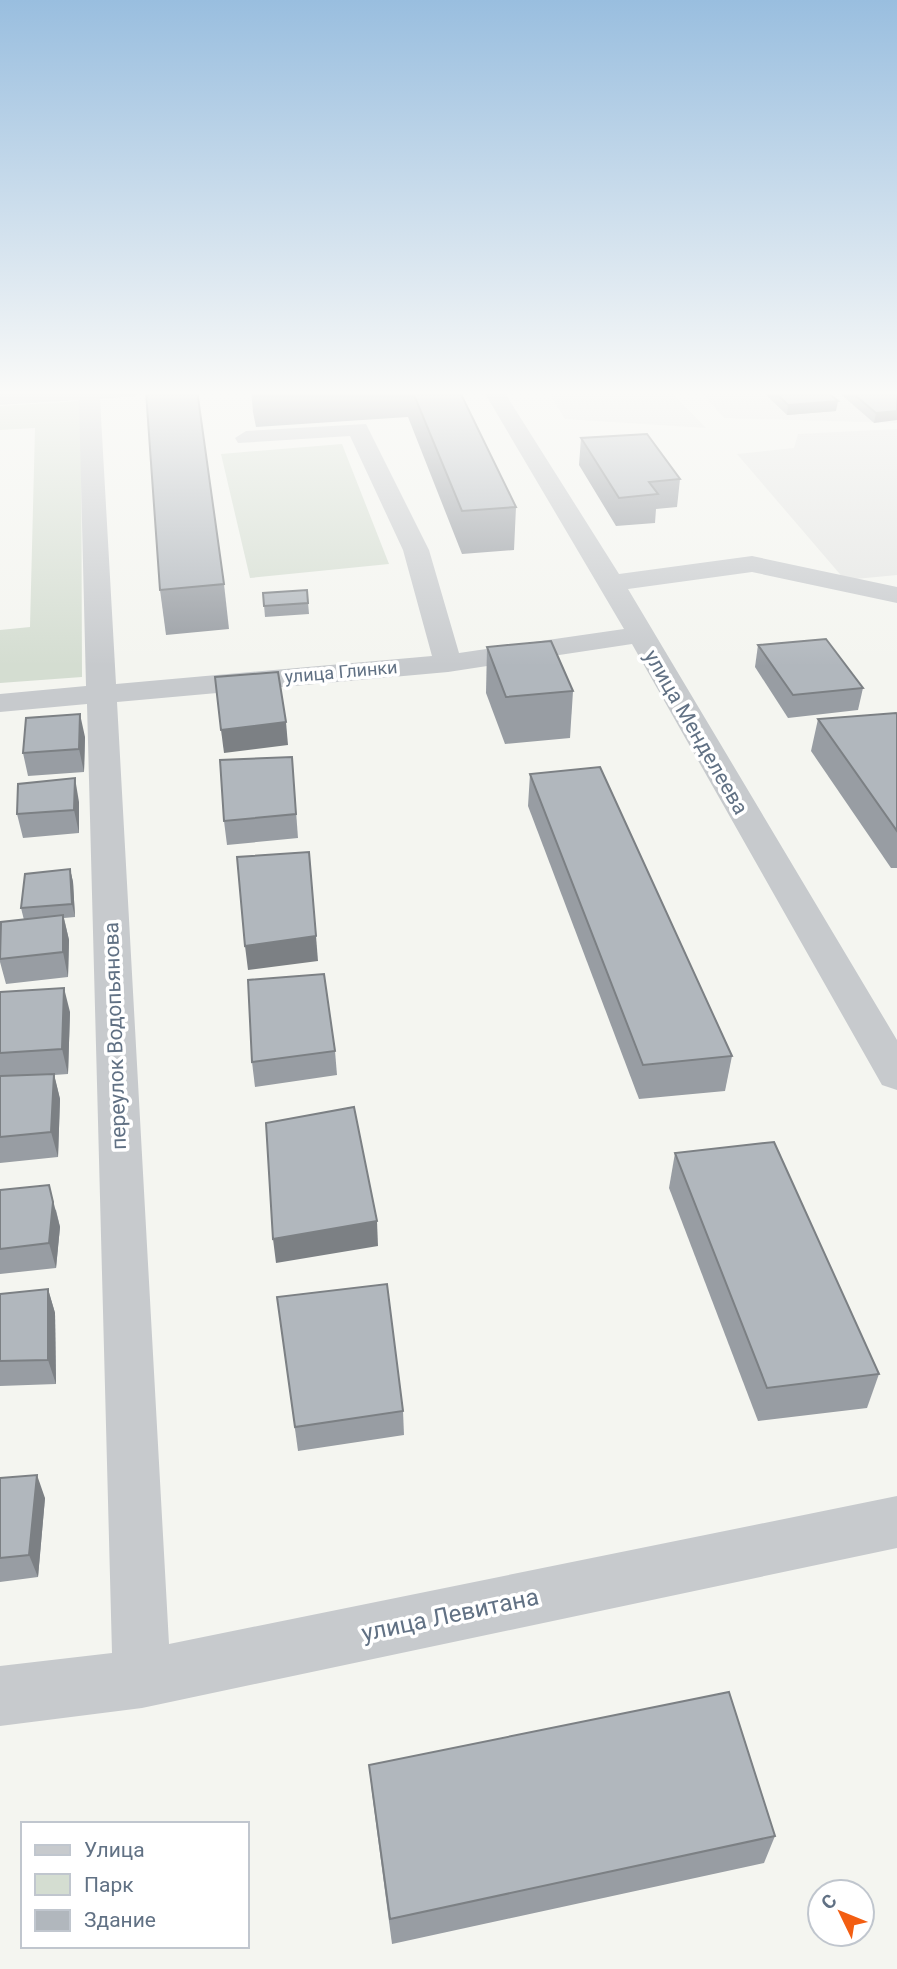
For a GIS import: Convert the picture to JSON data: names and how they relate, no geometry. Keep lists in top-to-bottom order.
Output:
{
  "streets": {
    "street": [
      "улица Глинки",
      "улица Менделеева",
      "переулок Водопьянова",
      "улица Левитана"
    ]
  },
  "crossings": [
    ["улица Глинки", "улица Менделеева"],
    ["улица Глинки", "переулок Водопьянова"],
    ["переулок Водопьянова", "улица Левитана"]
  ],
  "legend": ["Улица", "Парк", "Здание"],
  "north": "top left"
}
